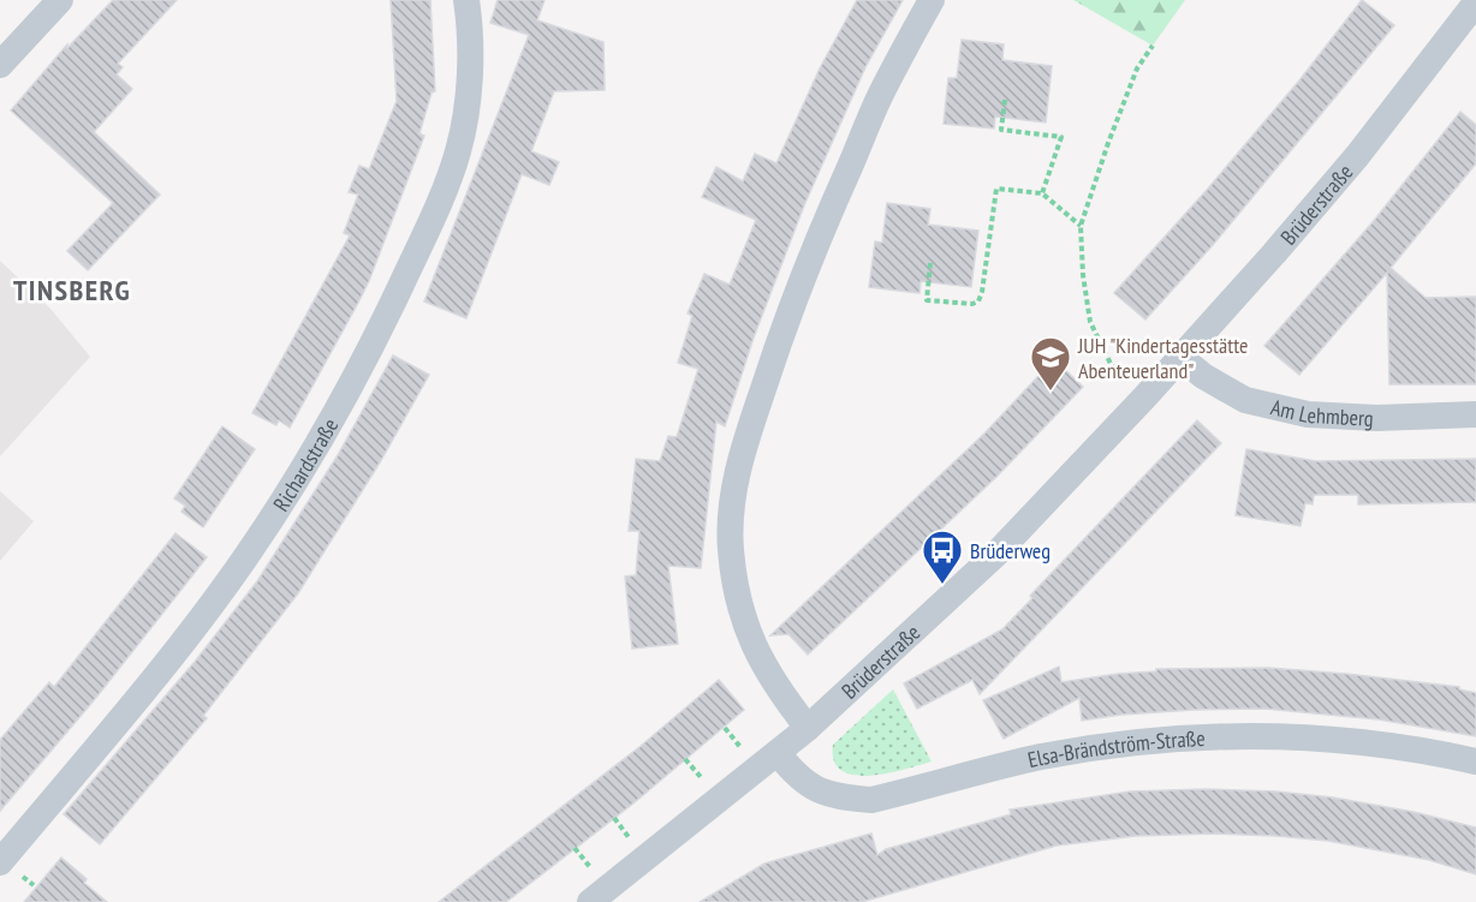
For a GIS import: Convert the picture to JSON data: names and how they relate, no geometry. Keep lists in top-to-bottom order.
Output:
{
  "streets": {
    "street": [
      "Brüderstraße",
      "Am Lehmberg",
      "Richardstraße",
      "Elsa-Brändström-Straße"
    ]
  },
  "crossings": [
    ["Brüderstraße", "Am Lehmberg"],
    ["Brüderstraße", "Elsa-Brändström-Straße"]
  ],
  "districts": ["TINSBERG"],
  "places": {
    "school or university": ["JUH \"Kindertagesstätte Abenteuerland\""],
    "bus stop": ["Brüderweg"]
  }
}
